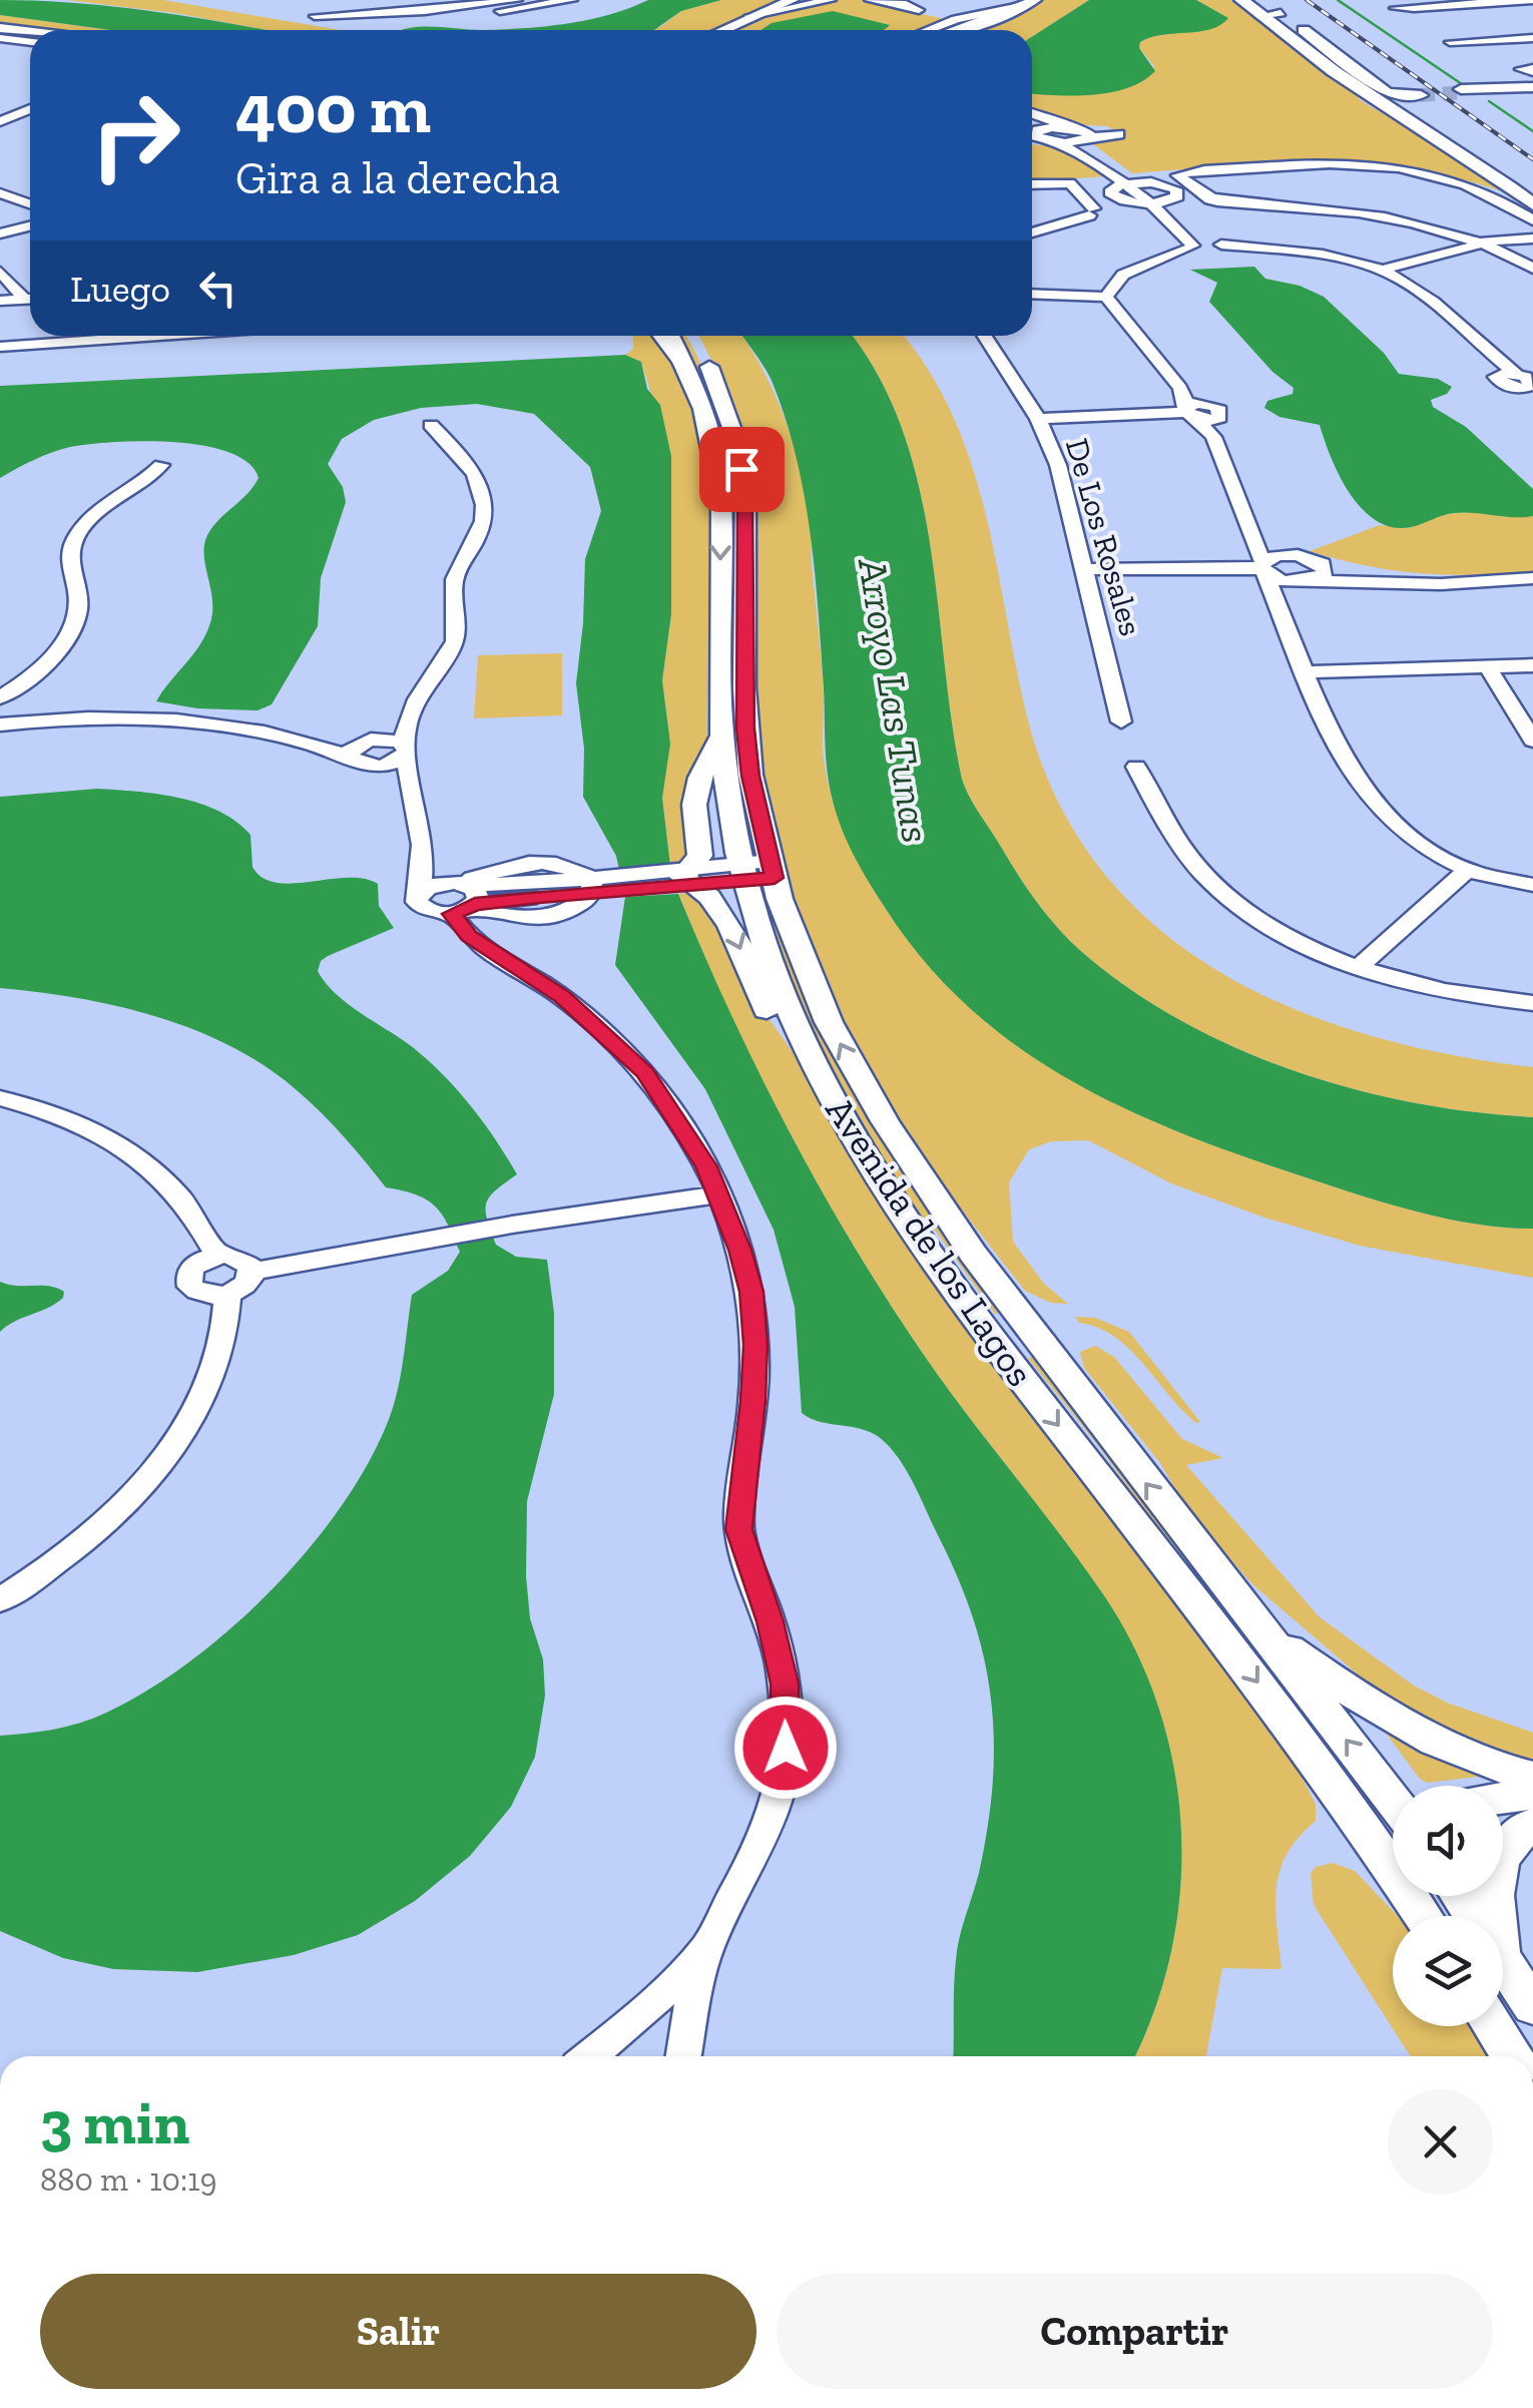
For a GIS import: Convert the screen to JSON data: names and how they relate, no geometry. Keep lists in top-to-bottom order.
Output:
{
  "streets": {
    "street": ["De Los Rosales", "Avenida de los Lagos"]
  },
  "water": ["Arroyo Las Tunas"],
  "page": {
    "turn": ["400 m", "Gira a la derecha"],
    "then": "Luego",
    "heading": ["3 min", "880 m · 10:19"],
    "buttons": ["Salir", "Compartir"]
  }
}
